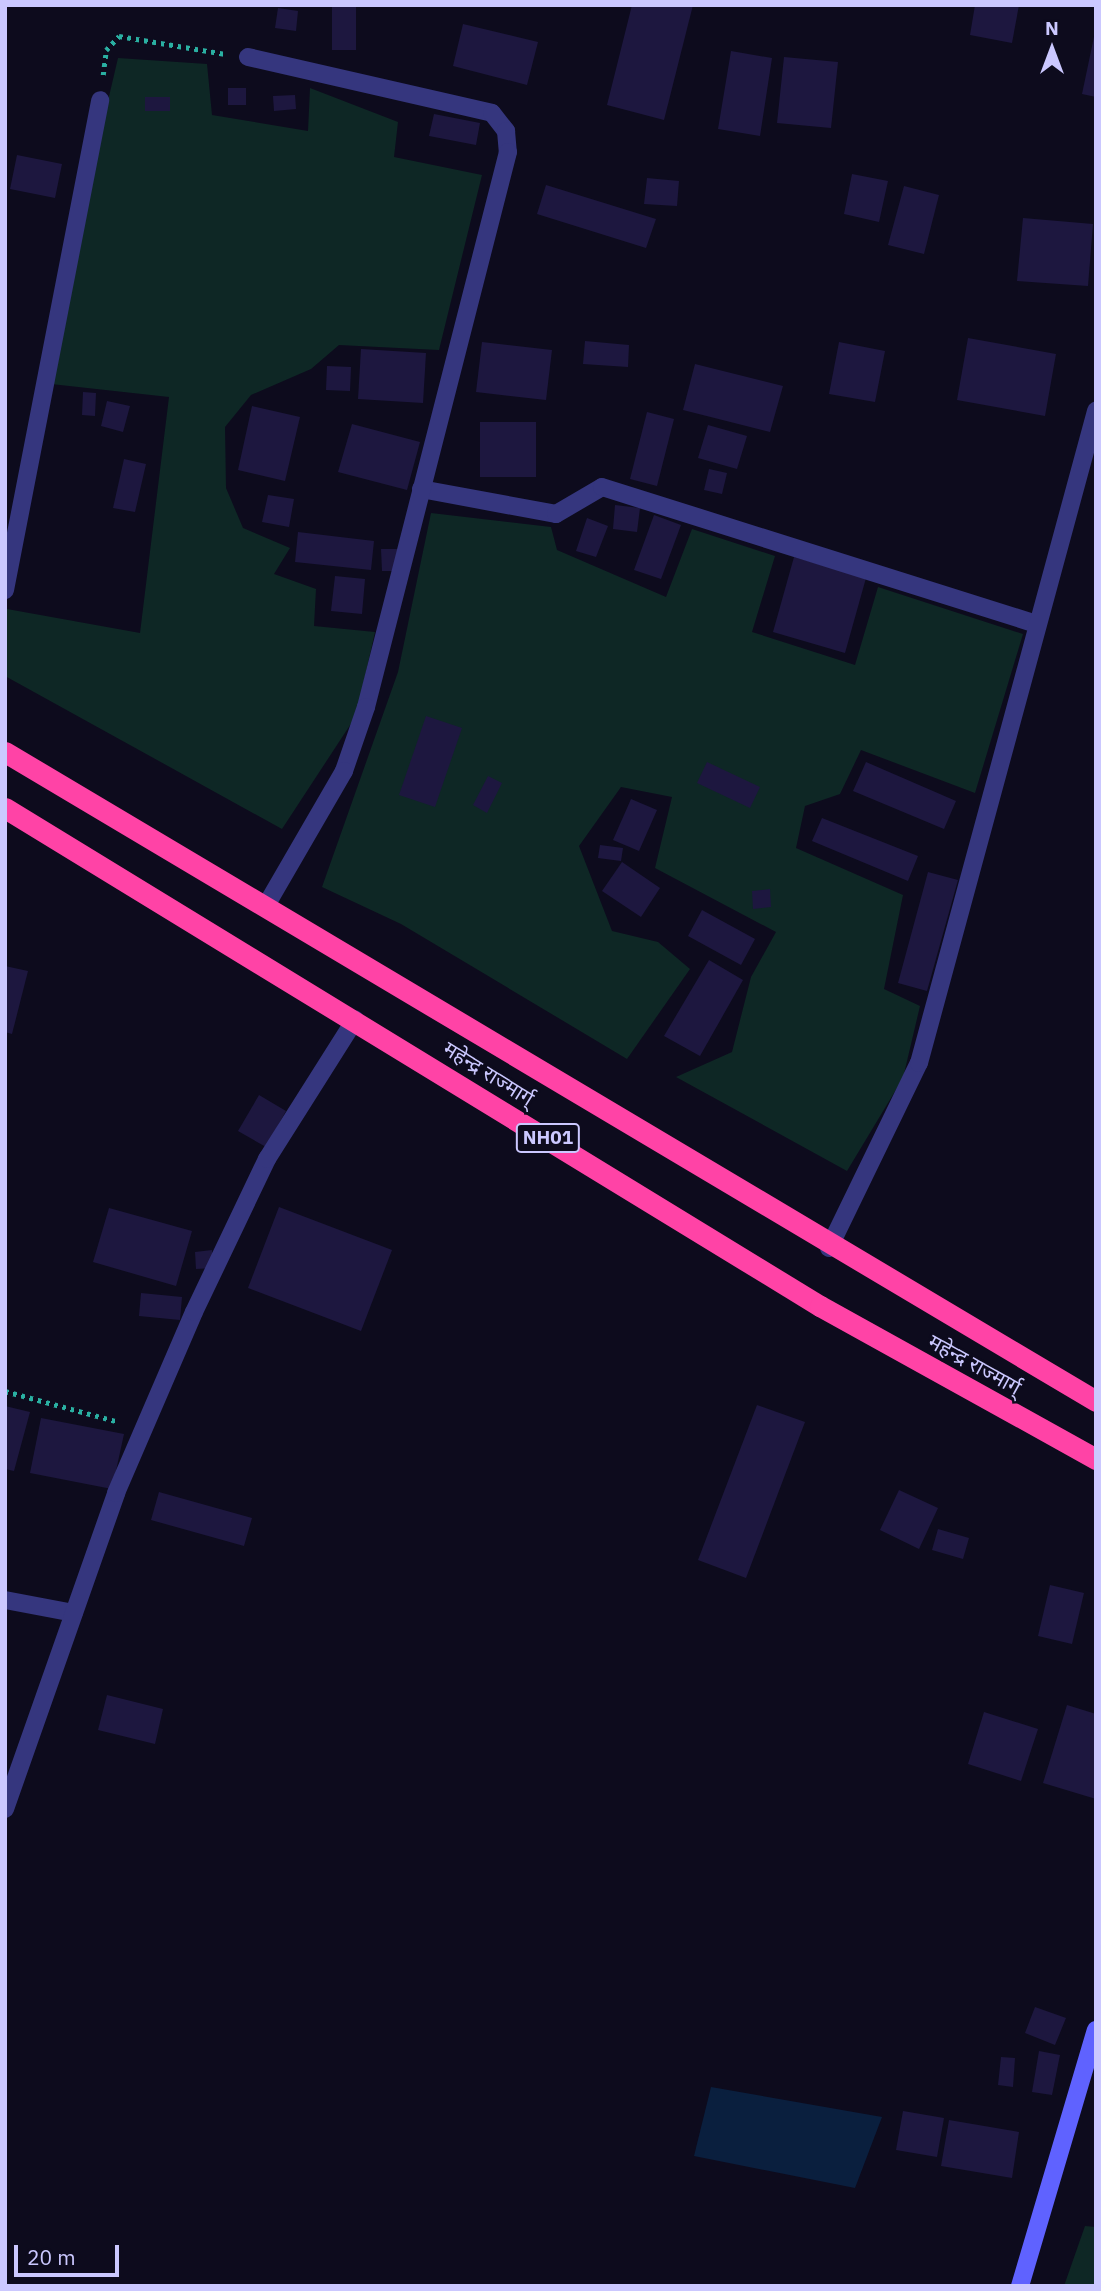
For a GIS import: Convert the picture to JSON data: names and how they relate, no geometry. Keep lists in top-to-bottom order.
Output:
{
  "streets": {
    "highway": ["महेन्द्र राज्मार्ग्", "NH01"]
  },
  "scale_bar": "20 m",
  "north": "top"
}
